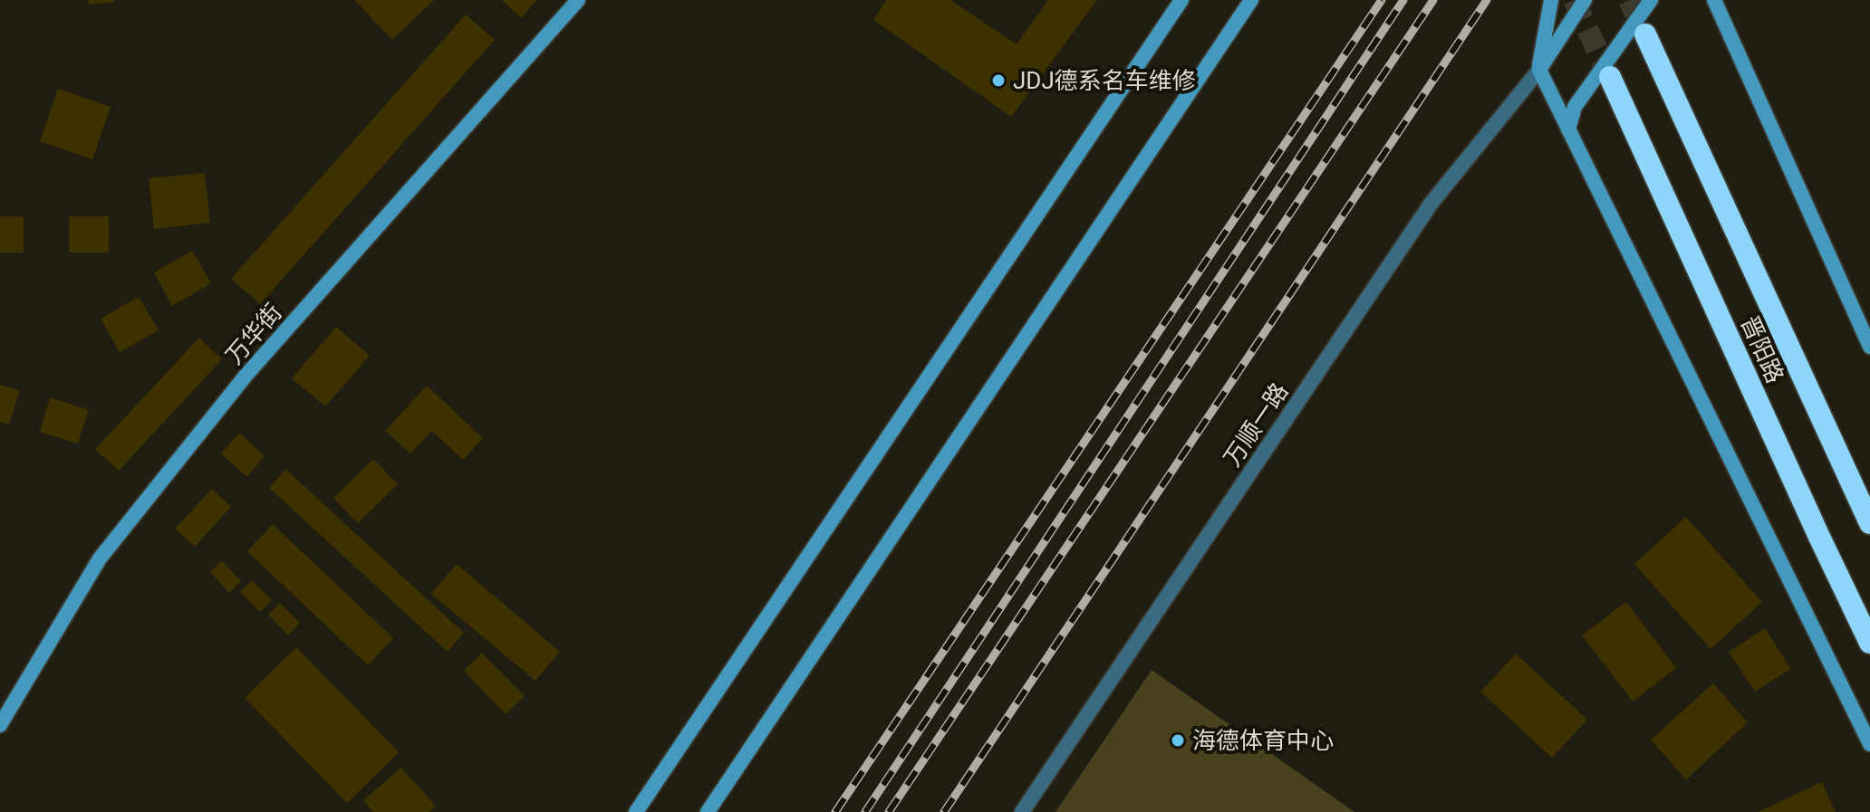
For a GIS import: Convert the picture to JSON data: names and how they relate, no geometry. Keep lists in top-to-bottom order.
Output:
{
  "streets": {
    "highway": ["晋阳路"],
    "street": ["万华街", "万顺一路"]
  },
  "places": ["JDJ德系名车维修", "海德体育中心"]
}
